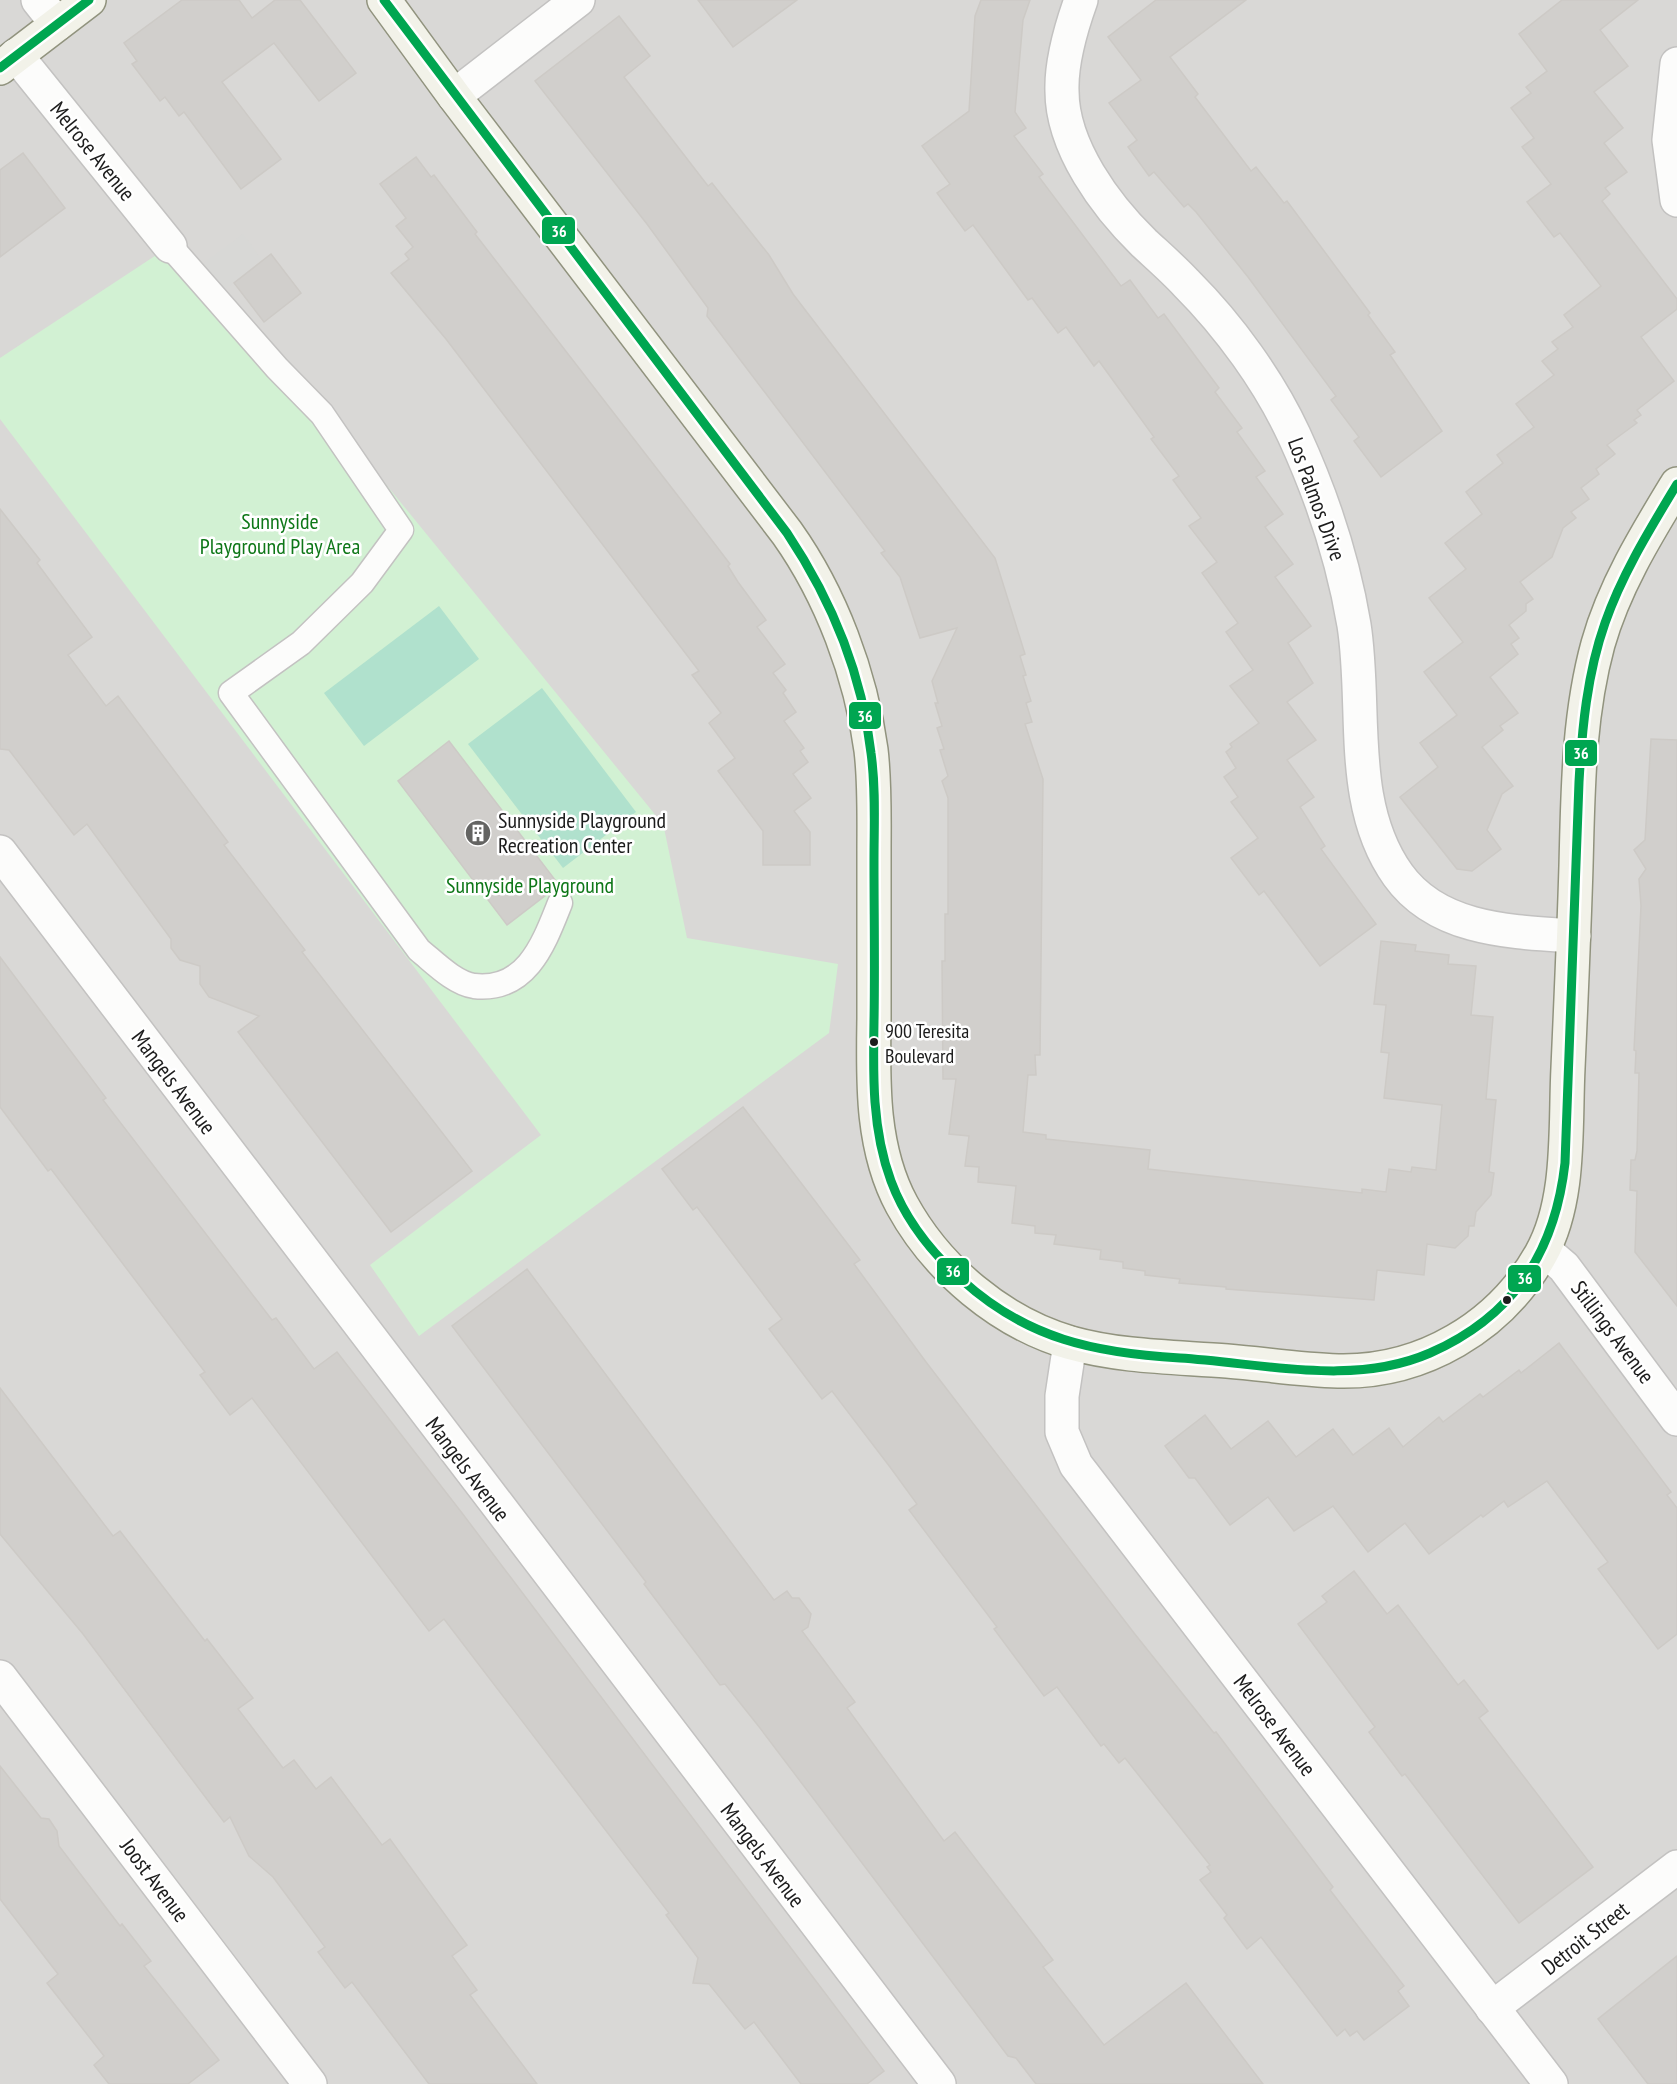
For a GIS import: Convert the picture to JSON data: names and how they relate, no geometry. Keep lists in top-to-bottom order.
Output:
{
  "streets": {
    "street": [
      "Melrose Avenue",
      "Los Palmos Drive",
      "Mangels Avenue",
      "Stillings Avenue",
      "Joost Avenue",
      "Detroit Street"
    ]
  },
  "crossings": [
    ["Melrose Avenue", "Detroit Street"]
  ],
  "parks": ["Sunnyside Playground Play Area", "Sunnyside Playground"],
  "places": {
    "building": ["Sunnyside Playground Recreation Center"],
    "other": ["900 Teresita Boulevard"]
  },
  "lines": ["transit line 36"]
}
